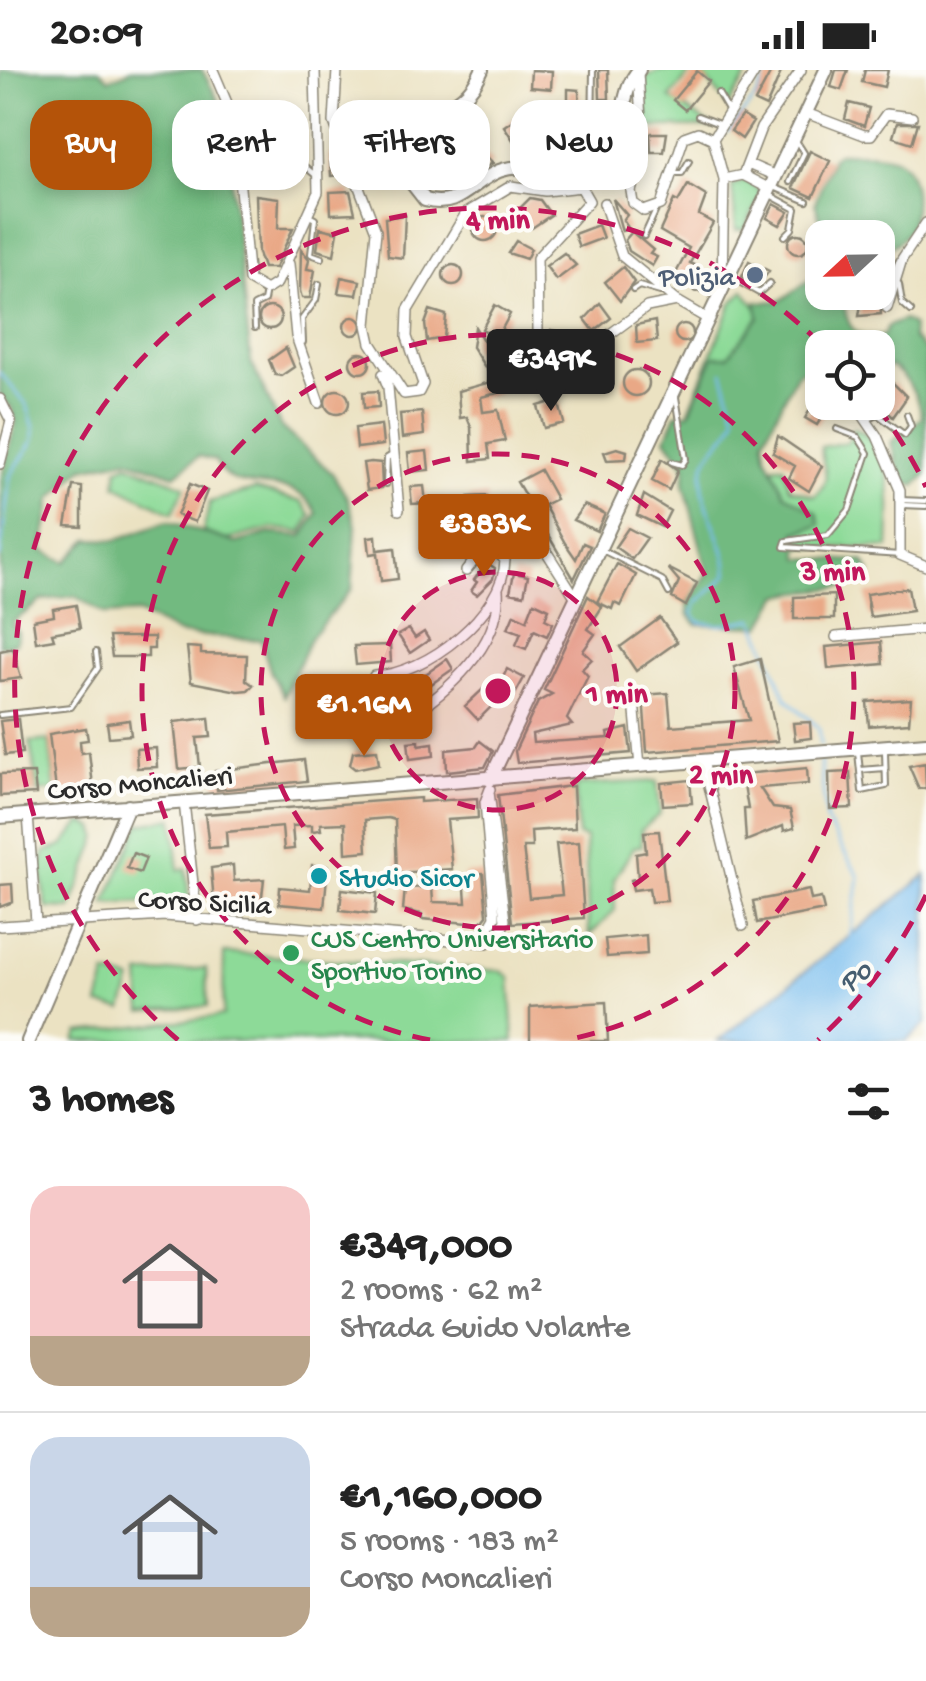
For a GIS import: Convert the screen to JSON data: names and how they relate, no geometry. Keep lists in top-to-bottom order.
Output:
{
  "streets": {
    "street": ["Corso Moncalieri", "Corso Sicilia"]
  },
  "crossings": [
    ["Corso Moncalieri", "Corso Sicilia"]
  ],
  "water": ["Po"],
  "places": ["Polizia", "Studio Sicor", "CUS Centro Universitario Sportivo Torino"],
  "north": "left",
  "page": {
    "status": "20:09",
    "chip": [
      "Buy",
      "Rent",
      "Filters",
      "New"
    ],
    "price": ["€349K", "€383K", "€1.16M"],
    "heading": "3 homes",
    "list": [
      {
        "name": "€349,000",
        "note": "2 rooms · 62 m² · Strada Guido Volante"
      },
      {
        "name": "€1,160,000",
        "note": "5 rooms · 183 m² · Corso Moncalieri"
      }
    ]
  },
  "rings": [
    "4 min",
    "3 min",
    "1 min",
    "2 min"
  ]
}
